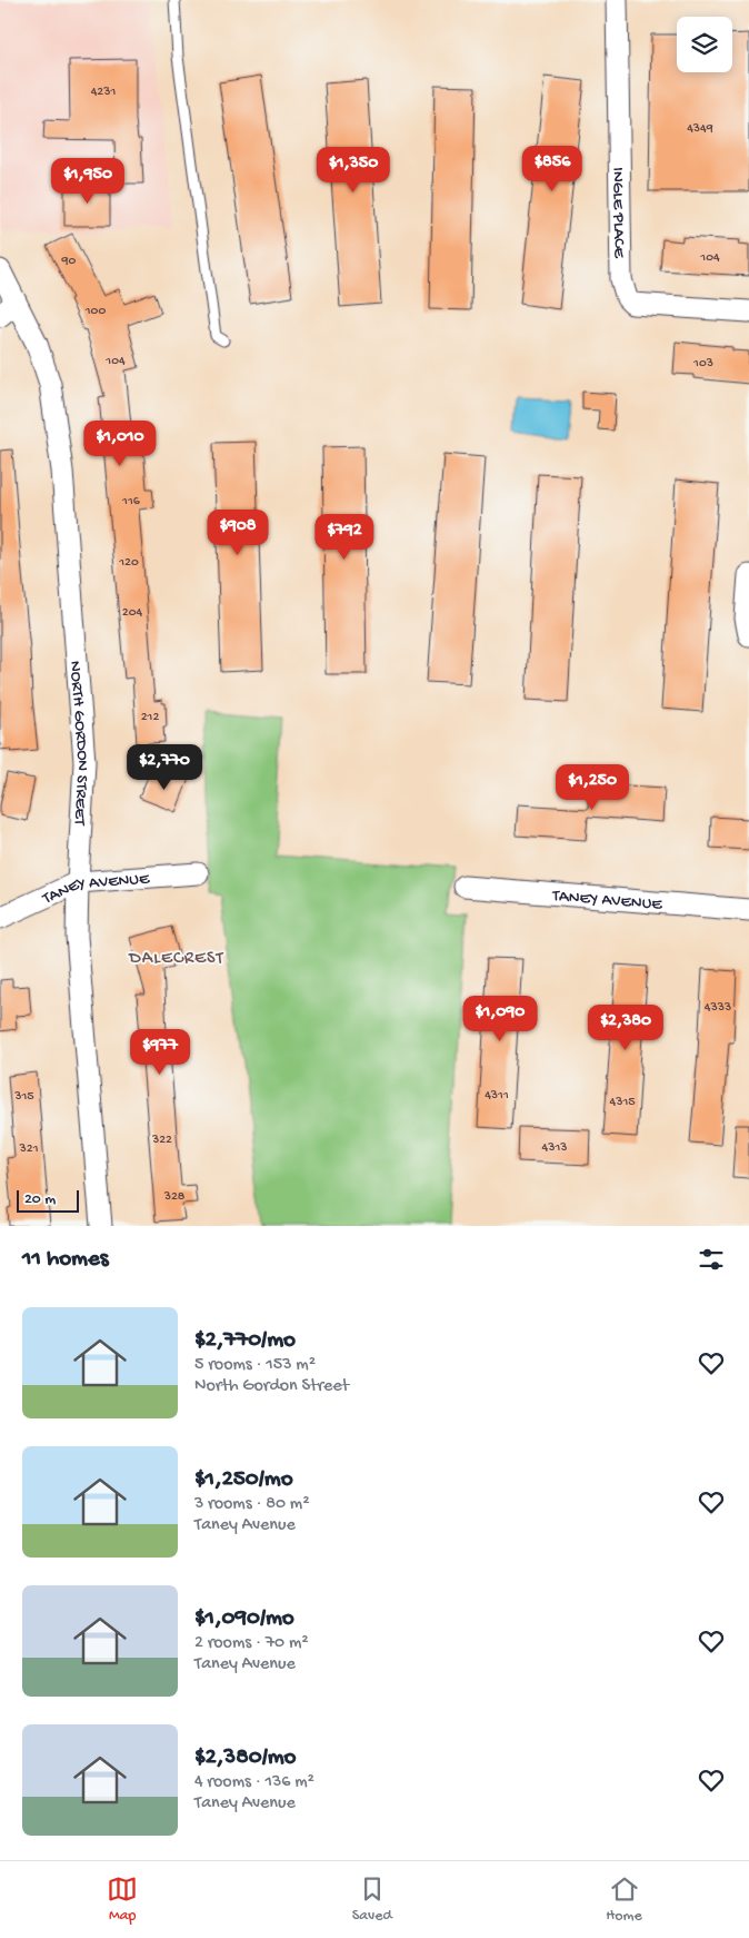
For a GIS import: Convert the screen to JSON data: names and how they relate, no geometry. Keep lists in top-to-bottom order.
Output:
{
  "streets": {
    "street": ["INGLE PLACE", "NORTH GORDON STREET", "TANEY AVENUE"]
  },
  "crossings": [
    ["NORTH GORDON STREET", "TANEY AVENUE"]
  ],
  "districts": ["DALECREST"],
  "house_numbers": [
    "4231",
    "4349",
    "104",
    "90",
    "100",
    "104",
    "103",
    "116",
    "120",
    "204",
    "212",
    "4333",
    "4311",
    "315",
    "4315",
    "322",
    "4313",
    "321",
    "328"
  ],
  "scale_bar": "20 m",
  "page": {
    "price": [
      "$856",
      "$1,350",
      "$1,950",
      "$1,010",
      "$908",
      "$792",
      "$2,770",
      "$1,250",
      "$1,090",
      "$2,380",
      "$977"
    ],
    "scale": "20 m",
    "heading": "11 homes",
    "list": [
      {
        "name": "$2,770/mo",
        "note": "5 rooms · 153 m² · North Gordon Street"
      },
      {
        "name": "$1,250/mo",
        "note": "3 rooms · 80 m² · Taney Avenue"
      },
      {
        "name": "$1,090/mo",
        "note": "2 rooms · 70 m² · Taney Avenue"
      },
      {
        "name": "$2,380/mo",
        "note": "4 rooms · 136 m² · Taney Avenue"
      }
    ],
    "tabs": ["Map", "Saved", "Home"]
  }
}
